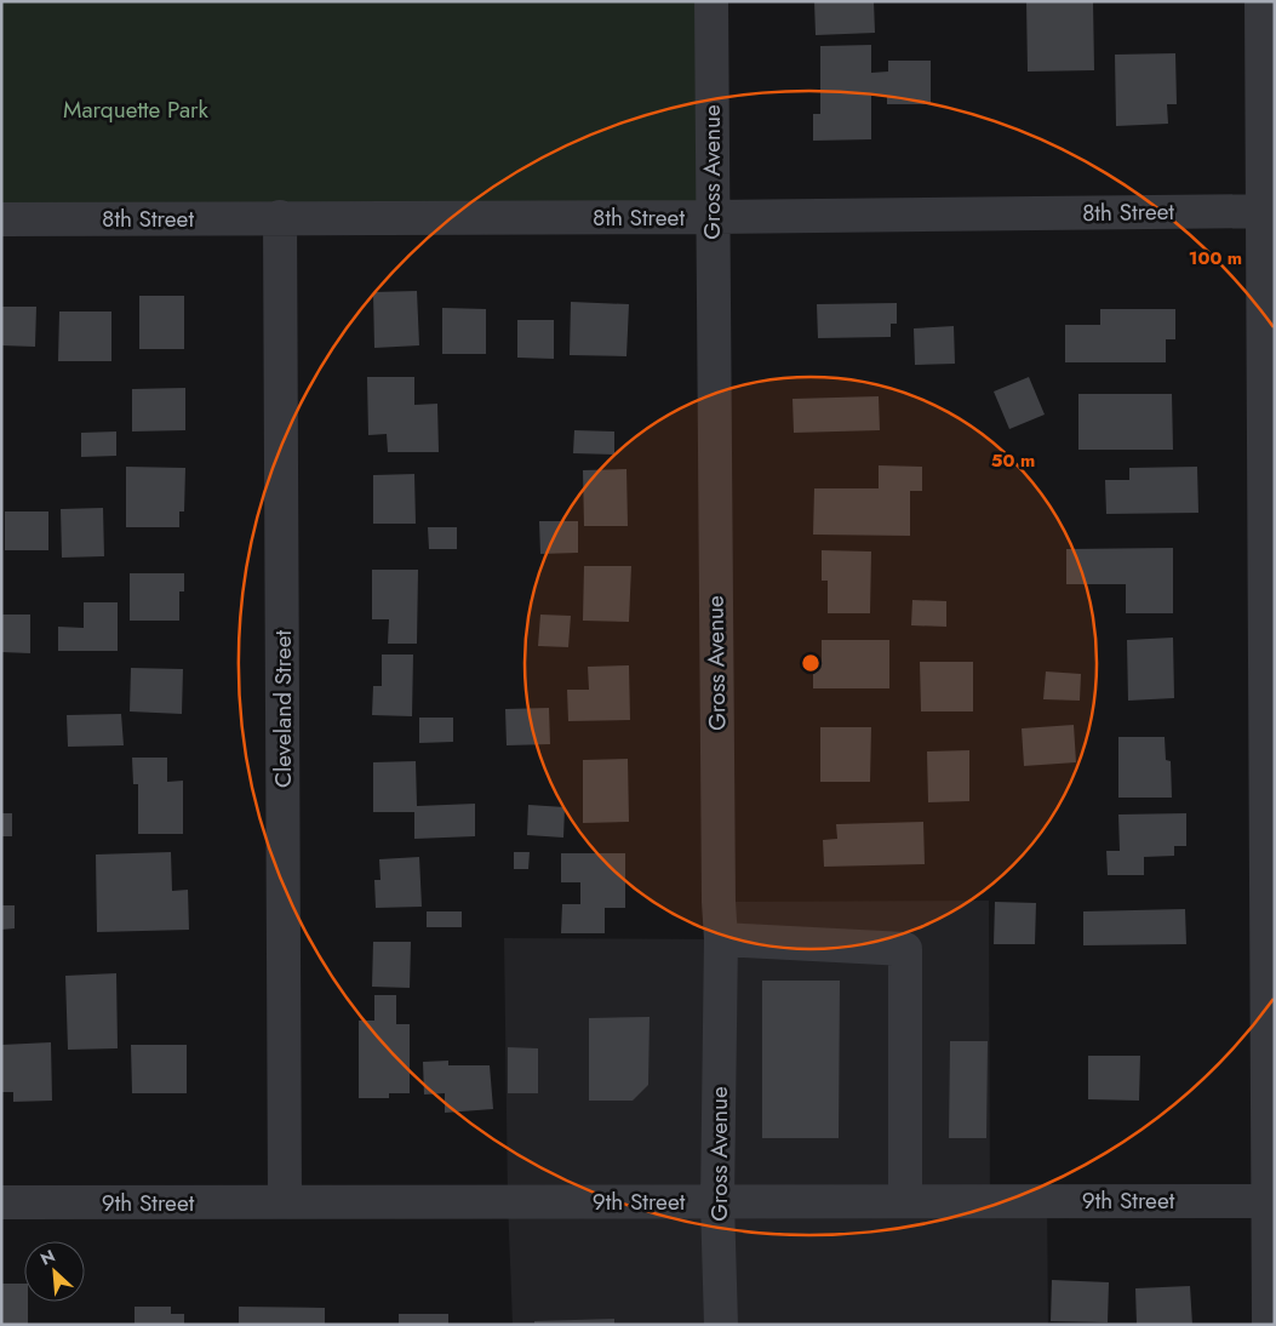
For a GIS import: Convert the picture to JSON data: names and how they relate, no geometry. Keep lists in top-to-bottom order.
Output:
{
  "streets": {
    "street": [
      "Gross Avenue",
      "8th Street",
      "Cleveland Street",
      "9th Street"
    ]
  },
  "crossings": [
    ["Gross Avenue", "8th Street"],
    ["Gross Avenue", "9th Street"],
    ["8th Street", "Cleveland Street"],
    ["Cleveland Street", "9th Street"]
  ],
  "parks": ["Marquette Park"],
  "north": "top left",
  "rings": ["100 m", "50 m"]
}
